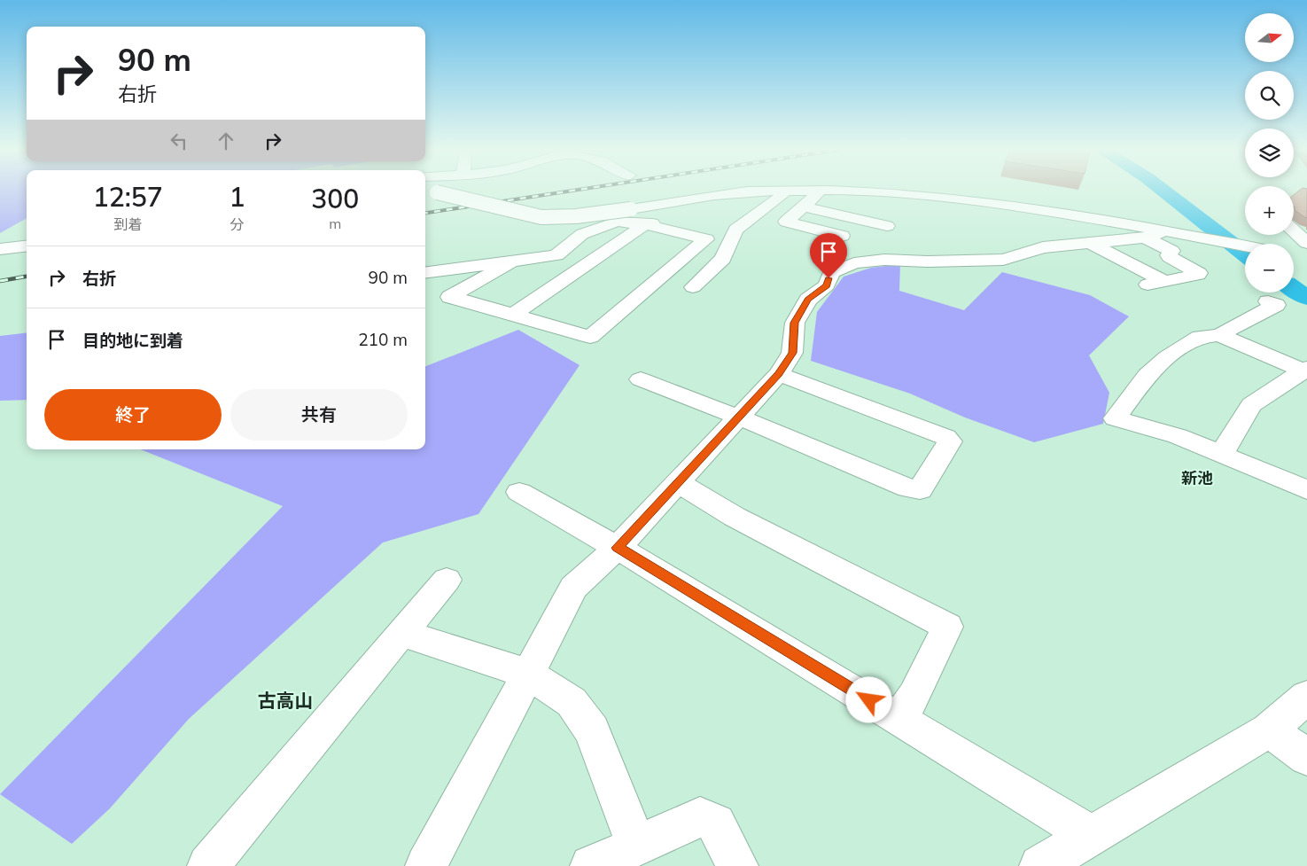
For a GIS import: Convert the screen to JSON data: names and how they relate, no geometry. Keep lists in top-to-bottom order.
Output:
{
  "districts": ["新池", "古高山"],
  "north": "right",
  "page": {
    "map_buttons": ["+", "−"],
    "turn": ["90 m", "右折"],
    "eta": [
      "12:57",
      "到着",
      "1",
      "分",
      "300",
      "m"
    ],
    "list": [
      {
        "name": "右折",
        "value": "90 m"
      },
      {
        "name": "目的地に到着",
        "value": "210 m"
      }
    ],
    "buttons": ["終了", "共有"]
  }
}
